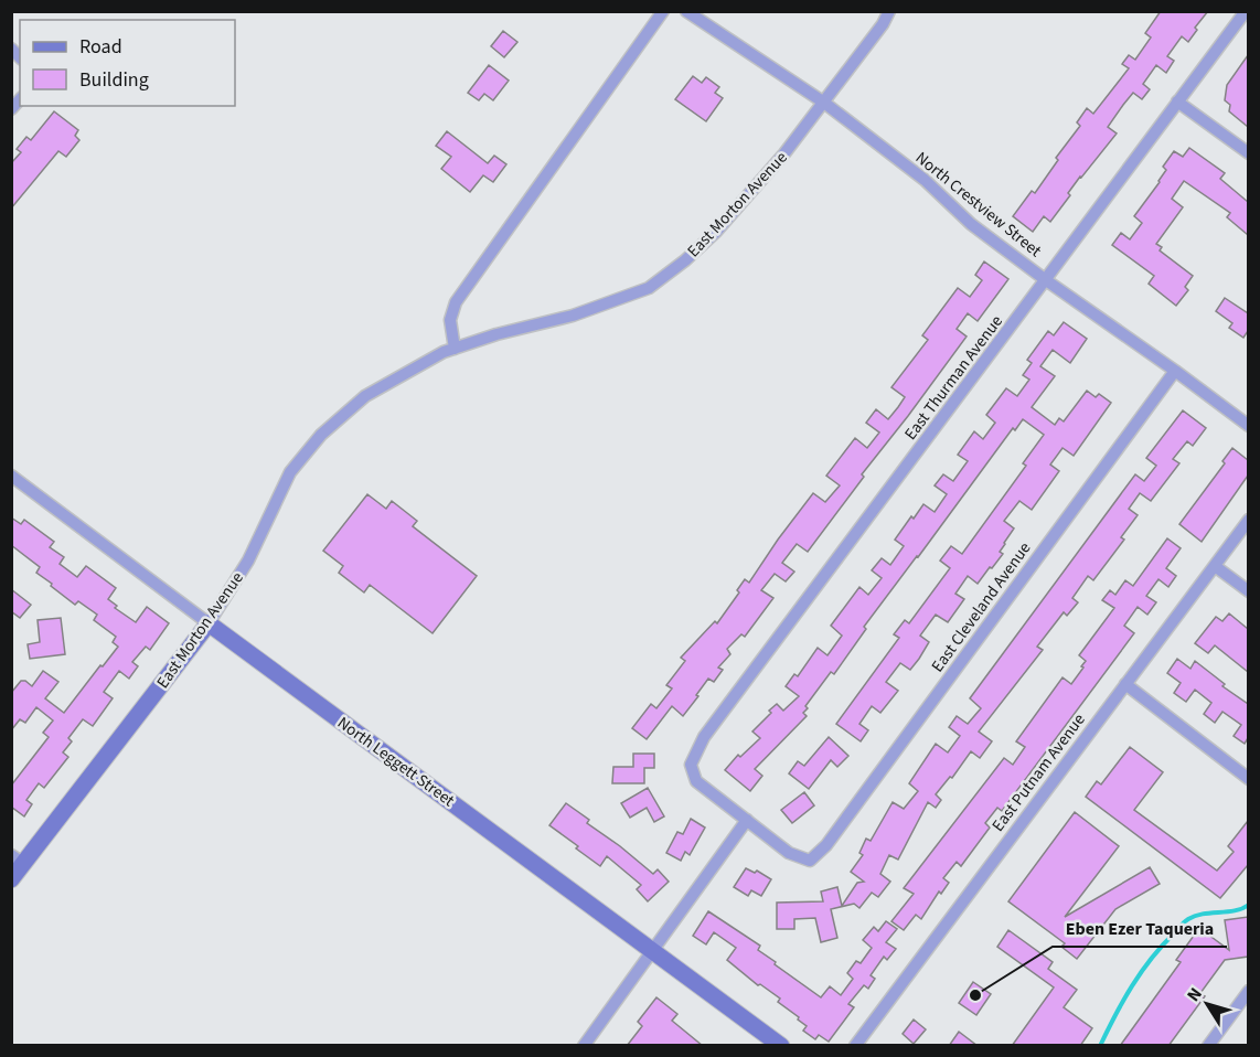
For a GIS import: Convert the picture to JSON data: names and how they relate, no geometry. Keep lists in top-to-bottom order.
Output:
{
  "streets": {
    "street": [
      "East Morton Avenue",
      "North Crestview Street",
      "East Thurman Avenue",
      "East Cleveland Avenue",
      "North Leggett Street",
      "East Putnam Avenue"
    ]
  },
  "crossings": [
    ["East Morton Avenue", "North Crestview Street"],
    ["East Morton Avenue", "North Leggett Street"],
    ["North Crestview Street", "East Thurman Avenue"],
    ["North Crestview Street", "East Cleveland Avenue"],
    ["East Thurman Avenue", "East Cleveland Avenue"]
  ],
  "places": ["Eben Ezer Taqueria"],
  "legend": ["Road", "Building"],
  "north": "top left"
}
